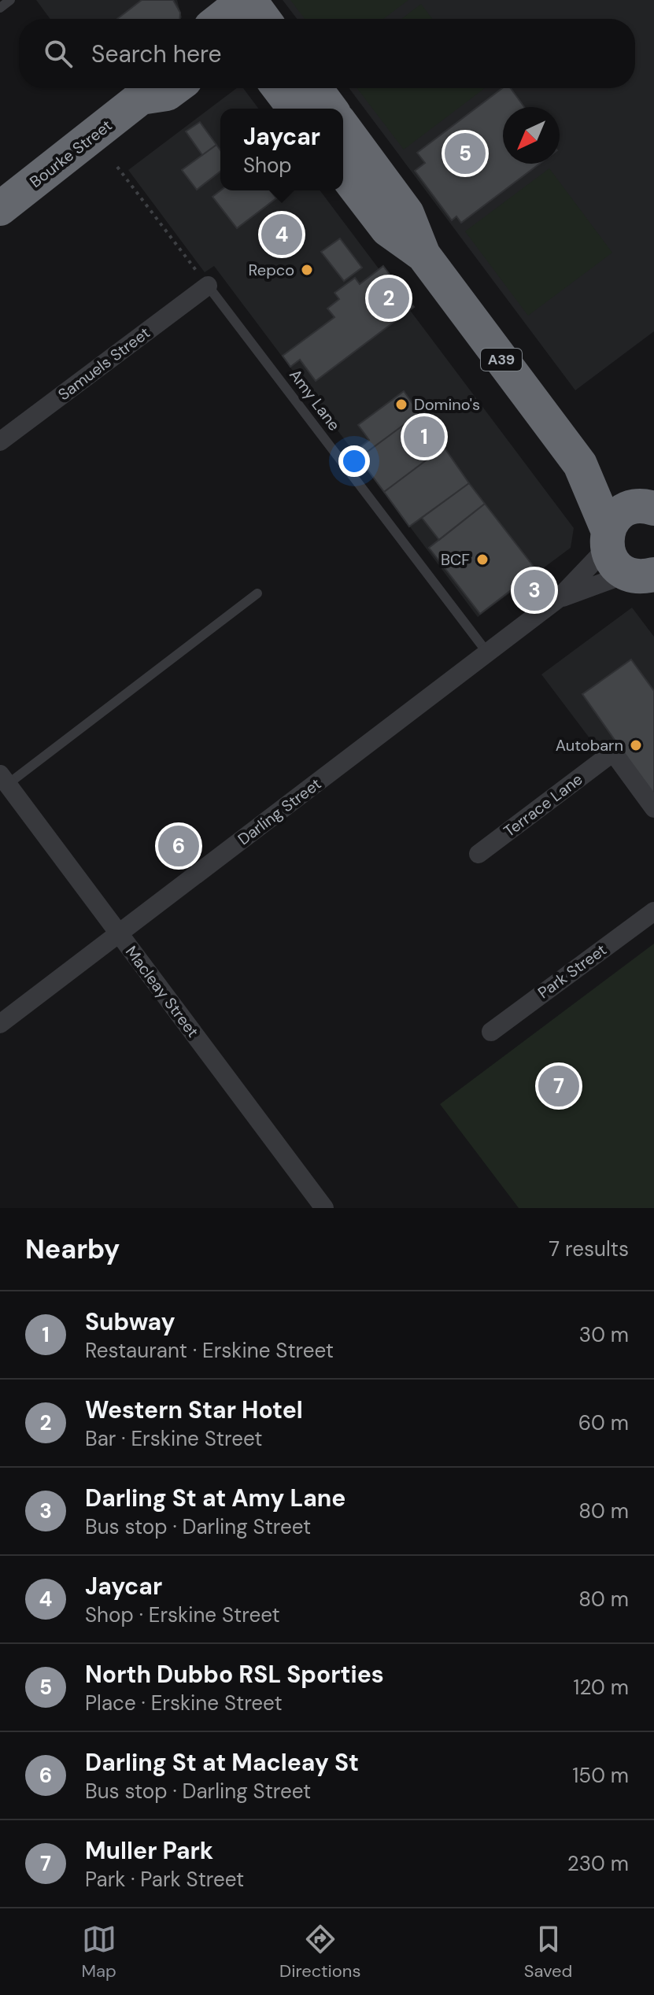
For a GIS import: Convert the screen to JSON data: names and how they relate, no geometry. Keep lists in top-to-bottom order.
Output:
{
  "streets": {
    "highway": ["Bourke Street", "A39"],
    "street": [
      "Samuels Street",
      "Terrace Lane",
      "Darling Street",
      "Park Street",
      "Macleay Street"
    ],
    "lane": ["Amy Lane"]
  },
  "crossings": [
    ["A39", "Darling Street"],
    ["Samuels Street", "Amy Lane"],
    ["Amy Lane", "Darling Street"],
    ["Darling Street", "Macleay Street"]
  ],
  "places": [
    "Repco",
    "Domino's",
    "BCF",
    "Autobarn"
  ],
  "north": "bottom left",
  "page": {
    "search": "Search here",
    "popup": ["Jaycar", "Shop"],
    "pins": [
      "5",
      "4",
      "2",
      "1",
      "3",
      "6",
      "7"
    ],
    "heading": ["Nearby", "7 results"],
    "list": [
      {
        "mark": "1",
        "name": "Subway",
        "note": "Restaurant · Erskine Street",
        "value": "30 m"
      },
      {
        "mark": "2",
        "name": "Western Star Hotel",
        "note": "Bar · Erskine Street",
        "value": "60 m"
      },
      {
        "mark": "3",
        "name": "Darling St at Amy Lane",
        "note": "Bus stop · Darling Street",
        "value": "80 m"
      },
      {
        "mark": "4",
        "name": "Jaycar",
        "note": "Shop · Erskine Street",
        "value": "80 m"
      },
      {
        "mark": "5",
        "name": "North Dubbo RSL Sporties",
        "note": "Place · Erskine Street",
        "value": "120 m"
      },
      {
        "mark": "6",
        "name": "Darling St at Macleay St",
        "note": "Bus stop · Darling Street",
        "value": "150 m"
      },
      {
        "mark": "7",
        "name": "Muller Park",
        "note": "Park · Park Street",
        "value": "230 m"
      }
    ],
    "nav": ["Map", "Directions", "Saved"]
  }
}
